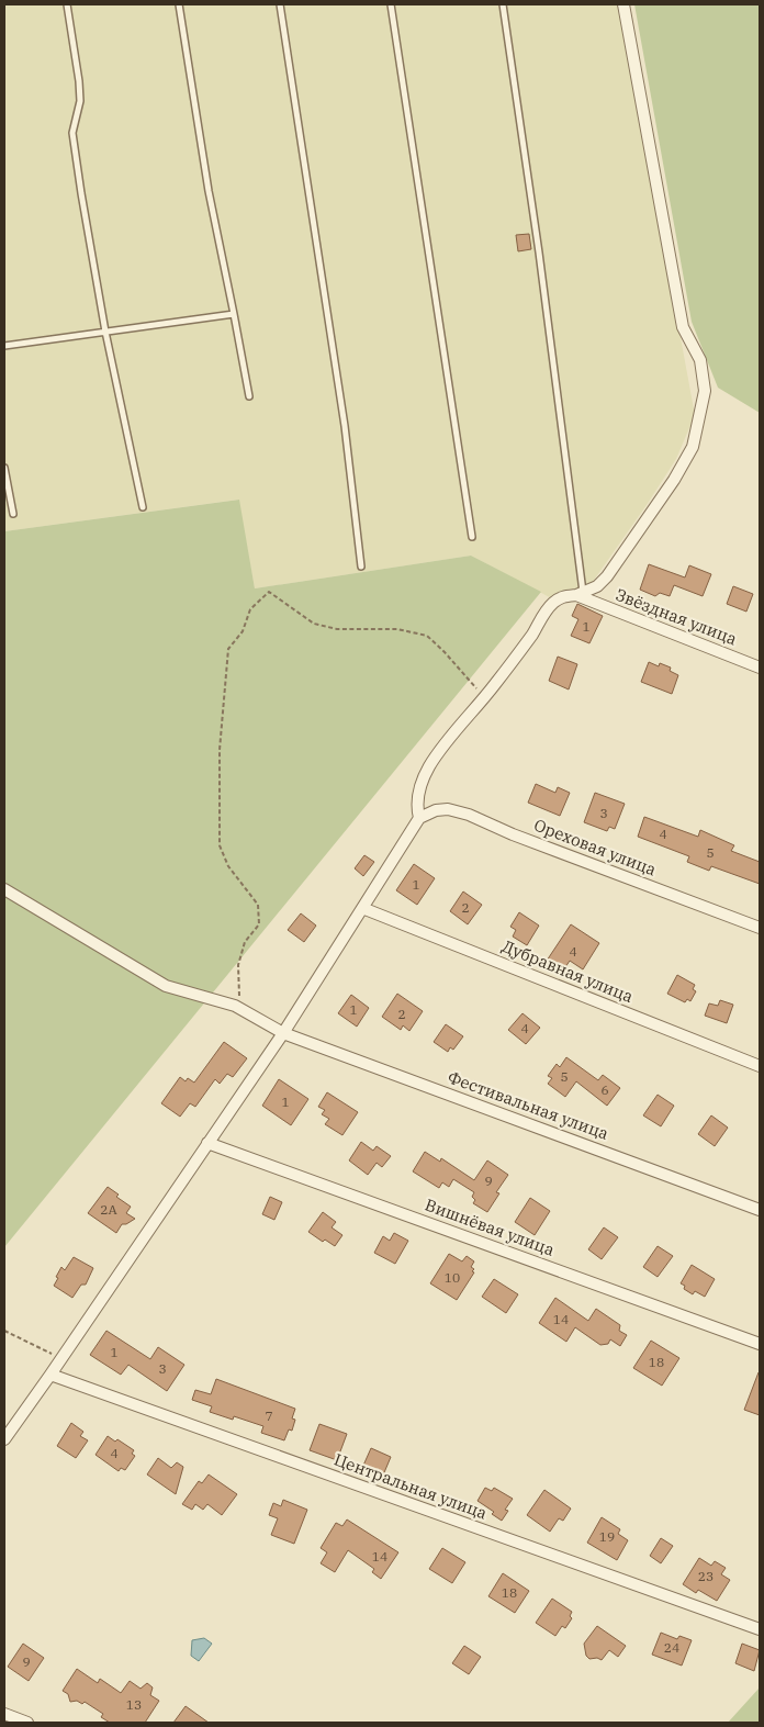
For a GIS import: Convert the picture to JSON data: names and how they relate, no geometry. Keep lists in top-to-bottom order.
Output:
{
  "streets": {
    "street": [
      "Звёздная улица",
      "Ореховая улица",
      "Дубравная улица",
      "Фестивальная улица",
      "Вишнёвая улица",
      "Центральная улица"
    ]
  },
  "house_numbers": [
    "1",
    "3",
    "4",
    "5",
    "1",
    "2",
    "4",
    "1",
    "2",
    "4",
    "5",
    "6",
    "1",
    "9",
    "2А",
    "10",
    "14",
    "1",
    "18",
    "3",
    "7",
    "4",
    "19",
    "14",
    "23",
    "18",
    "24",
    "9",
    "13"
  ]
}
